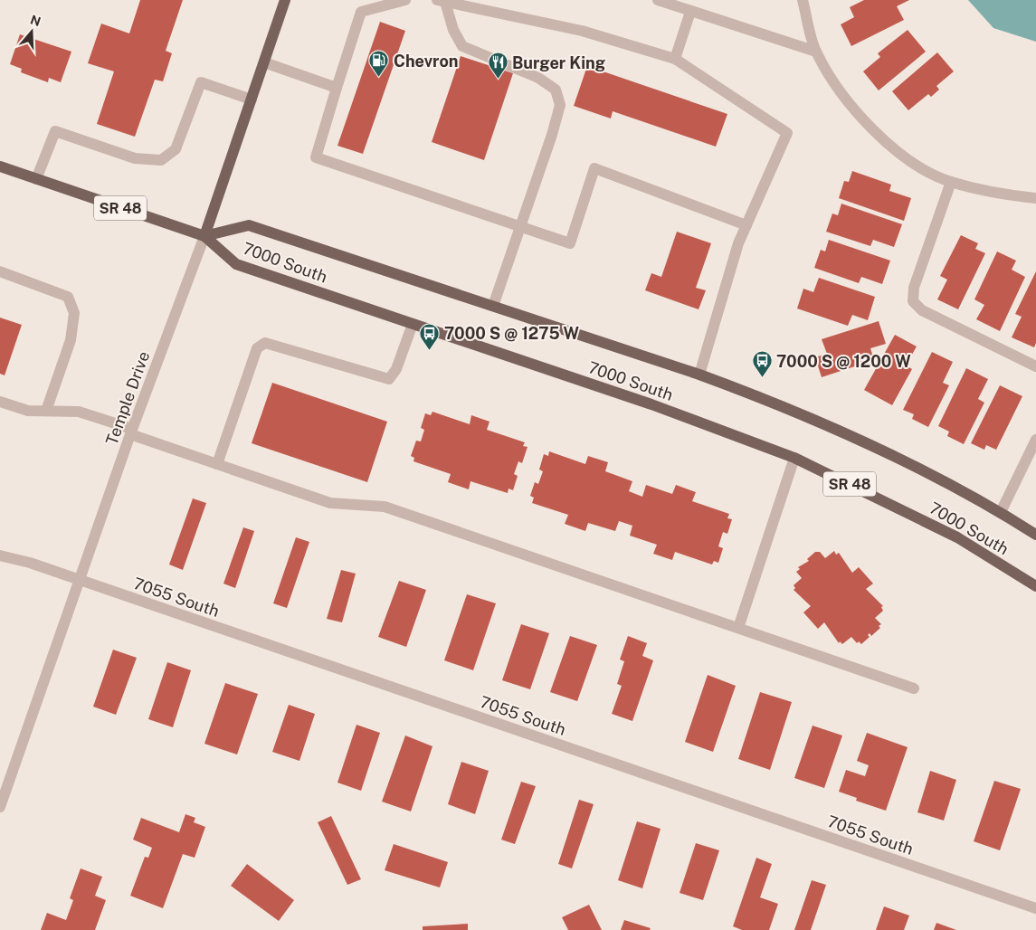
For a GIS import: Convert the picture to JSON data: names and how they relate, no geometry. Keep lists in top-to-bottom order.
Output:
{
  "streets": {
    "main road": ["SR 48", "7000 South", "Temple Drive"],
    "street": ["7055 South"]
  },
  "crossings": [
    ["7000 South", "Temple Drive"],
    ["Temple Drive", "7055 South"]
  ],
  "places": {
    "fuel station": ["Chevron"],
    "restaurant": ["Burger King"],
    "bus stop": ["7000 S @ 1275 W", "7000 S @ 1200 W"]
  },
  "north": "top"
}
